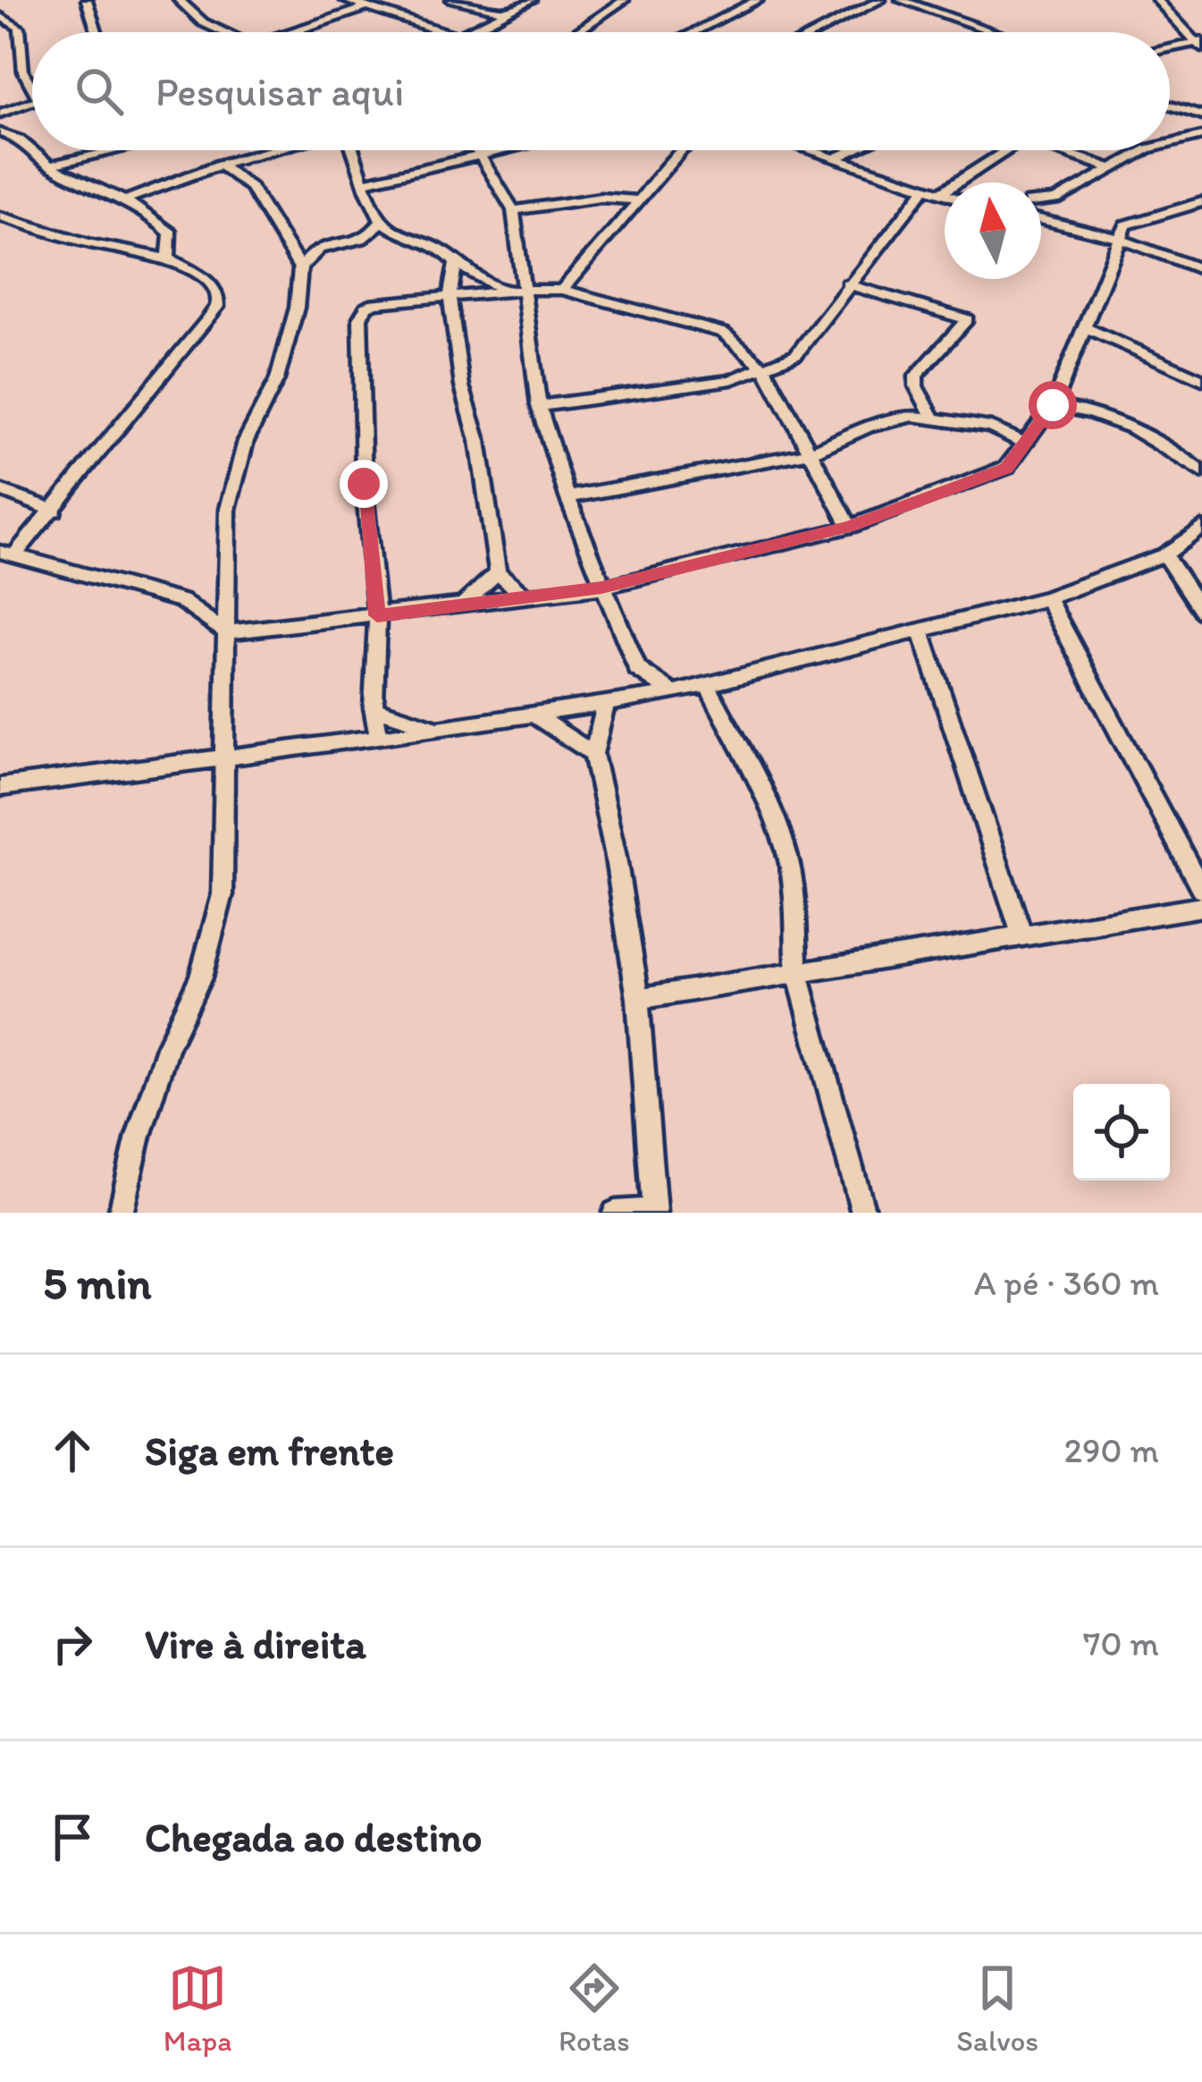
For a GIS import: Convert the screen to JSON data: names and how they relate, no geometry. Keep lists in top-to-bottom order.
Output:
{
  "north": "top",
  "page": {
    "search": "Pesquisar aqui",
    "heading": ["5 min", "A pé · 360 m"],
    "list": [
      ["Siga em frente", "290 m"],
      ["Vire à direita", "70 m"],
      "Chegada ao destino"
    ],
    "nav": ["Mapa", "Rotas", "Salvos"]
  }
}
